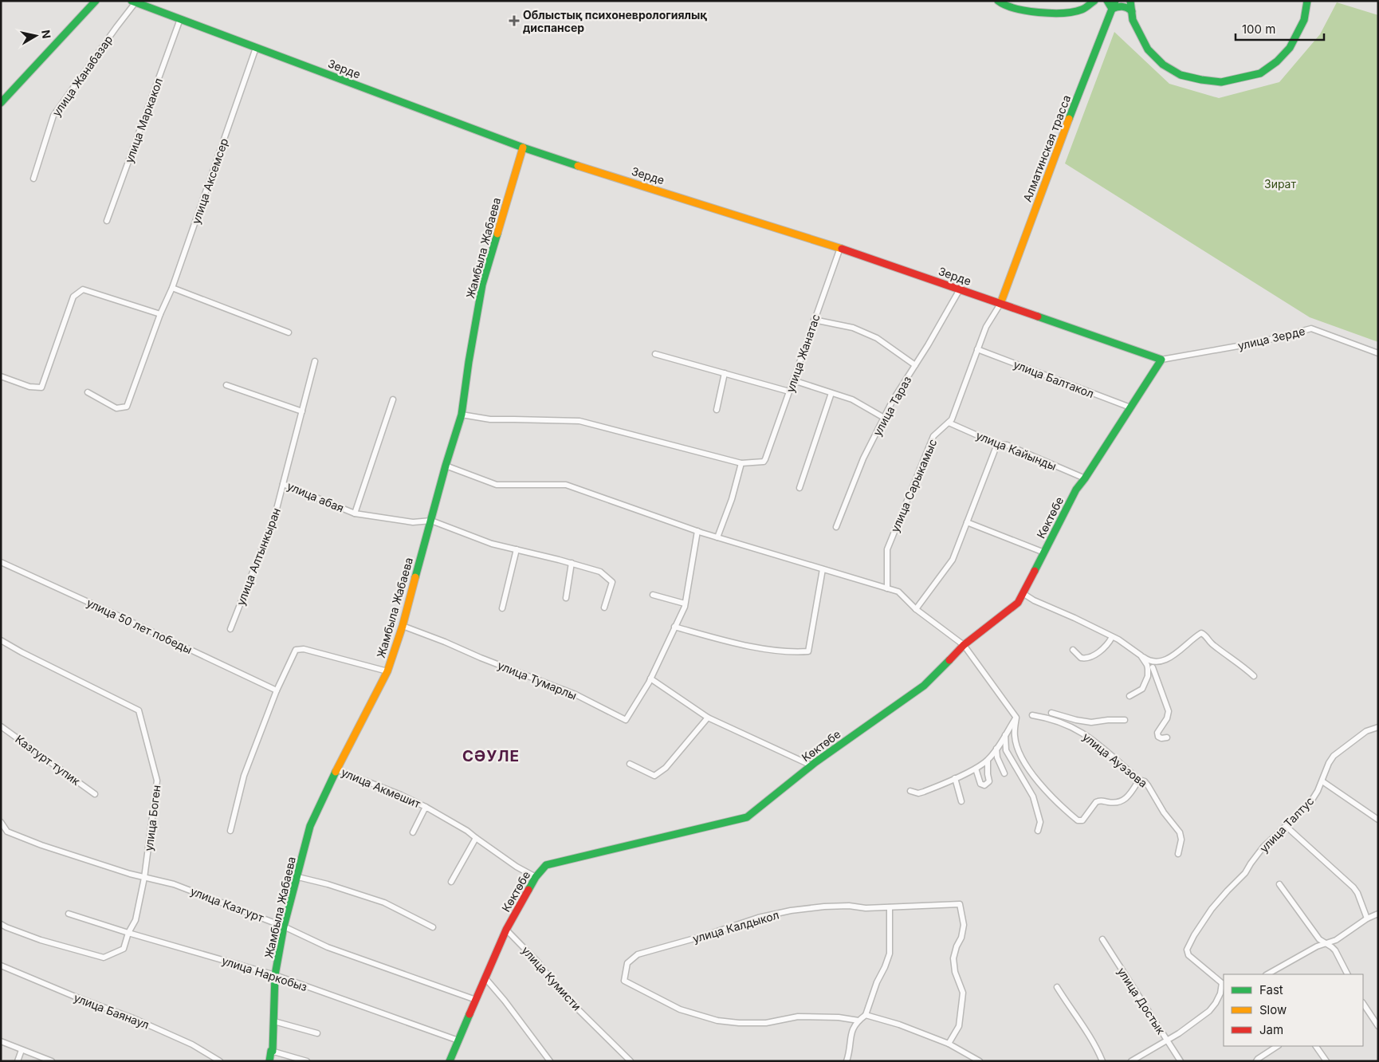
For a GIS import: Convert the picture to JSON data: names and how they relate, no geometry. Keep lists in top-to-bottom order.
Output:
{
  "streets": {
    "main road": [
      "Зерде",
      "Алматинская трасса",
      "Жамбыла Жабаева",
      "Көктөбе"
    ],
    "street": [
      "улица Жанабазар",
      "улица Маркакол",
      "улица Аксемсер",
      "улица Зерде",
      "улица Жанатас",
      "улица Балтакол",
      "улица Тараз",
      "улица Кайынды",
      "улица Сарыкамыс",
      "улица абая",
      "улица Алтынкыран",
      "улица 50 лет победы",
      "улица Тумарлы",
      "Казгурт тупик",
      "улица Ауэзова",
      "улица Акмешит",
      "улица Боген",
      "улица Талтус",
      "улица Казгурт",
      "улица Калдыкол",
      "улица Наркобыз",
      "улица Кумисти",
      "улица Достык",
      "улица Баянаул"
    ]
  },
  "crossings": [
    ["Зерде", "улица Жанабазар"],
    ["Зерде", "улица Маркакол"],
    ["Зерде", "Алматинская трасса"],
    ["Зерде", "улица Аксемсер"],
    ["Зерде", "Жамбыла Жабаева"],
    ["Зерде", "улица Зерде"],
    ["Зерде", "улица Жанатас"],
    ["Зерде", "улица Тараз"],
    ["Зерде", "улица Сарыкамыс"],
    ["Зерде", "Көктөбе"],
    ["Алматинская трасса", "улица Сарыкамыс"],
    ["Жамбыла Жабаева", "улица Тумарлы"],
    ["Жамбыла Жабаева", "улица Акмешит"],
    ["Жамбыла Жабаева", "улица Казгурт"],
    ["Жамбыла Жабаева", "улица Наркобыз"],
    ["улица Зерде", "Көктөбе"],
    ["улица Балтакол", "улица Сарыкамыс"],
    ["улица Балтакол", "Көктөбе"],
    ["улица Кайынды", "улица Сарыкамыс"],
    ["улица Кайынды", "Көктөбе"],
    ["улица абая", "улица Алтынкыран"],
    ["Көктөбе", "улица Акмешит"],
    ["Көктөбе", "улица Казгурт"],
    ["Көктөбе", "улица Наркобыз"],
    ["Көктөбе", "улица Кумисти"],
    ["улица Боген", "улица Казгурт"],
    ["улица Боген", "улица Наркобыз"]
  ],
  "districts": ["СӘУЛЕ"],
  "parks": ["Зират"],
  "places": {
    "health": ["Облыстық психоневрологиялық диспансер"]
  },
  "legend": ["Fast", "Slow", "Jam"],
  "scale_bar": "100 m",
  "north": "right"
}
